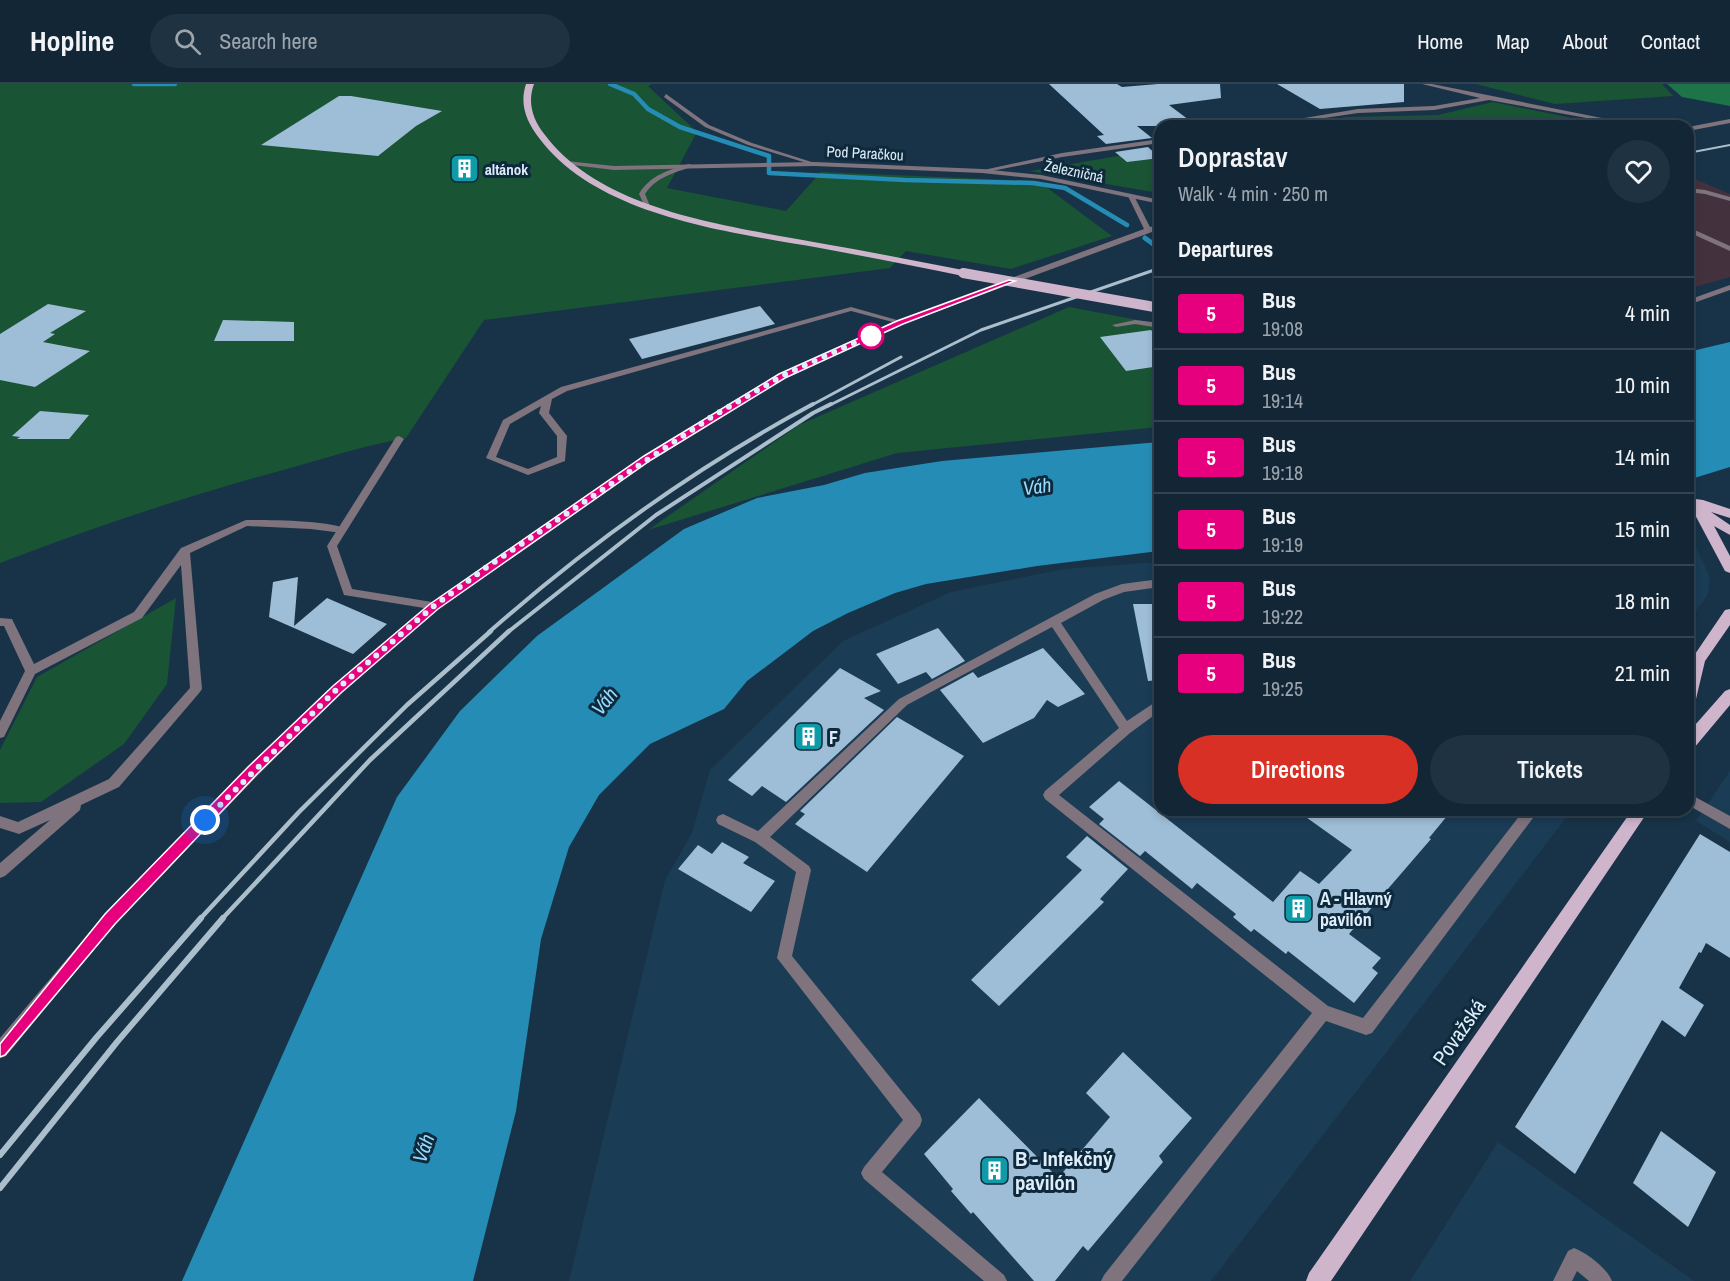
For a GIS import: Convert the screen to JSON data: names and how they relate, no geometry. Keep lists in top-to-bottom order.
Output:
{
  "streets": {
    "main road": ["Považská"],
    "street": ["Pod Paračkou", "Železničná"]
  },
  "crossings": [
    ["Pod Paračkou", "Železničná"]
  ],
  "water": ["Váh"],
  "places": {
    "building": [
      "altánok",
      "F",
      "A - Hlavný pavilón",
      "B - Infekčný pavilón"
    ]
  },
  "lines": ["bus line 5"],
  "page": {
    "header": "Hopline",
    "search": "Search here",
    "nav": [
      "Home",
      "Map",
      "About",
      "Contact"
    ],
    "heading": [
      ["Doprastav", "Walk · 4 min · 250 m"],
      "Departures"
    ],
    "list": [
      {
        "mark": "5",
        "name": "Bus",
        "note": "19:08",
        "value": "4 min"
      },
      {
        "mark": "5",
        "name": "Bus",
        "note": "19:14",
        "value": "10 min"
      },
      {
        "mark": "5",
        "name": "Bus",
        "note": "19:18",
        "value": "14 min"
      },
      {
        "mark": "5",
        "name": "Bus",
        "note": "19:19",
        "value": "15 min"
      },
      {
        "mark": "5",
        "name": "Bus",
        "note": "19:22",
        "value": "18 min"
      },
      {
        "mark": "5",
        "name": "Bus",
        "note": "19:25",
        "value": "21 min"
      }
    ],
    "buttons": ["Directions", "Tickets"]
  }
}
